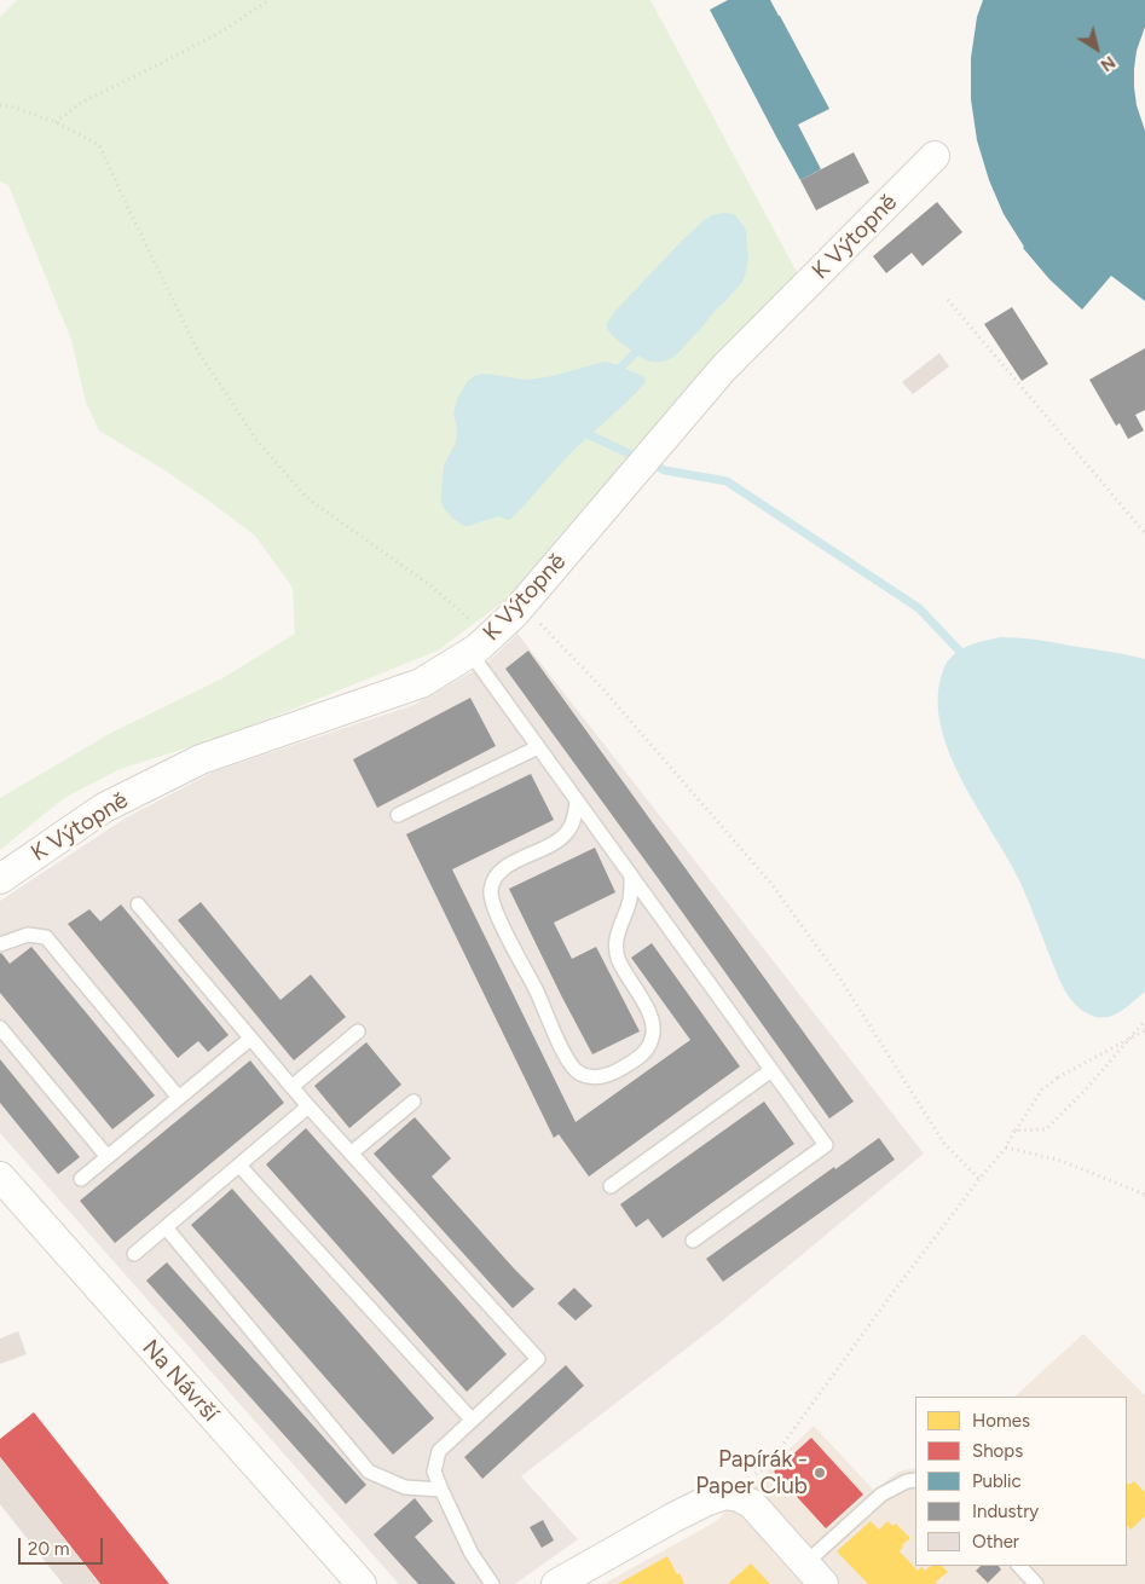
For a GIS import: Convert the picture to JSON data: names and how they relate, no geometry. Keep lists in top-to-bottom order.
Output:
{
  "streets": {
    "street": ["K Výtopně", "Na Návrší"]
  },
  "places": ["Papírák - Paper Club"],
  "legend": [
    "Homes",
    "Shops",
    "Public",
    "Industry",
    "Other"
  ],
  "scale_bar": "20 m",
  "north": "bottom right"
}
